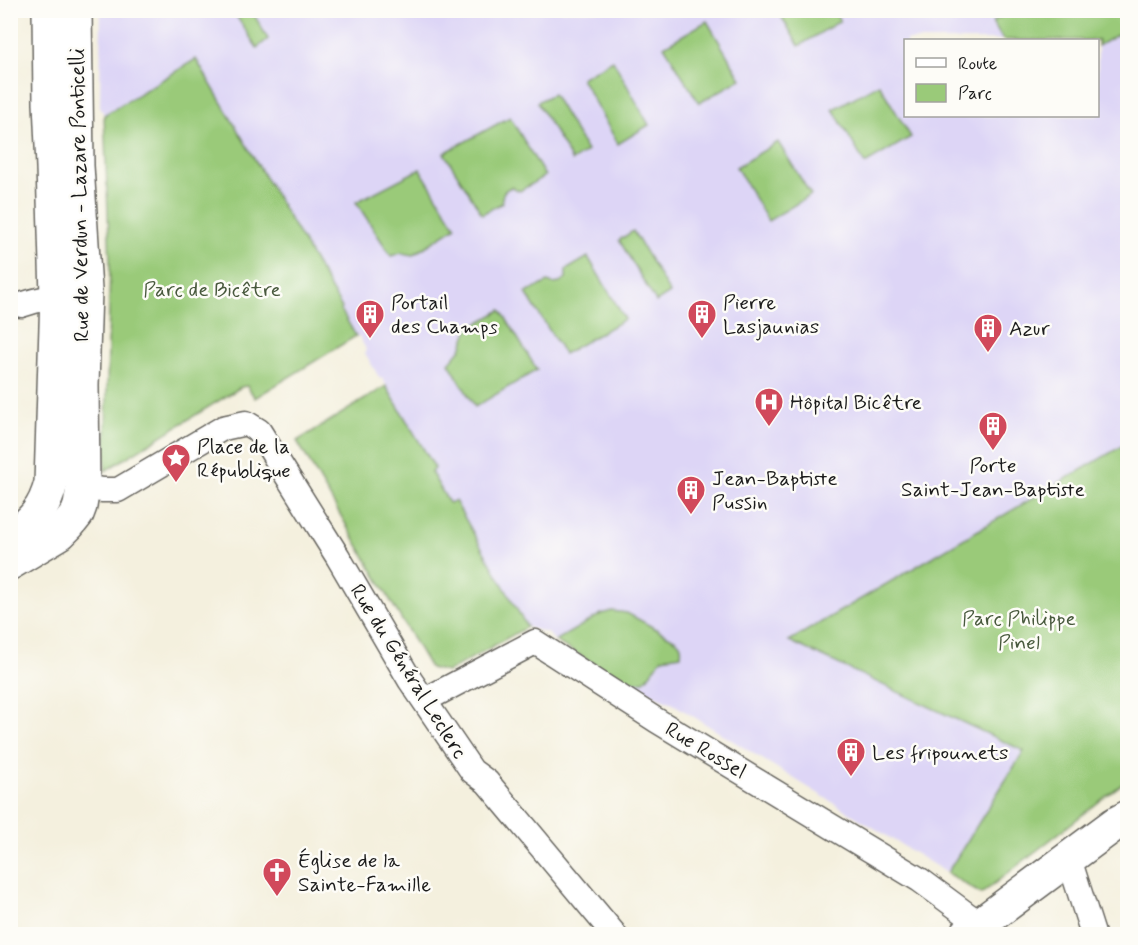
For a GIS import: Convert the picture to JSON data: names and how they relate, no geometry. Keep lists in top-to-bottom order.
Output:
{
  "streets": {
    "main road": ["Rue de Verdun - Lazare Ponticelli"],
    "street": ["Rue du Général Leclerc", "Rue Rossel"]
  },
  "crossings": [
    ["Rue de Verdun - Lazare Ponticelli", "Rue du Général Leclerc"],
    ["Rue du Général Leclerc", "Rue Rossel"]
  ],
  "parks": ["Parc de Bicêtre", "Parc Philippe Pinel"],
  "places": {
    "building": [
      "Portail des Champs",
      "Pierre Lasjaunias",
      "Azur",
      "Porte Saint-Jean-Baptiste",
      "Jean-Baptiste Pussin",
      "Les fripounets"
    ],
    "hospital": ["Hôpital Bicêtre"],
    "place": ["Place de la République"],
    "church": ["Église de la Sainte-Famille"]
  },
  "legend": ["Route", "Parc"]
}
